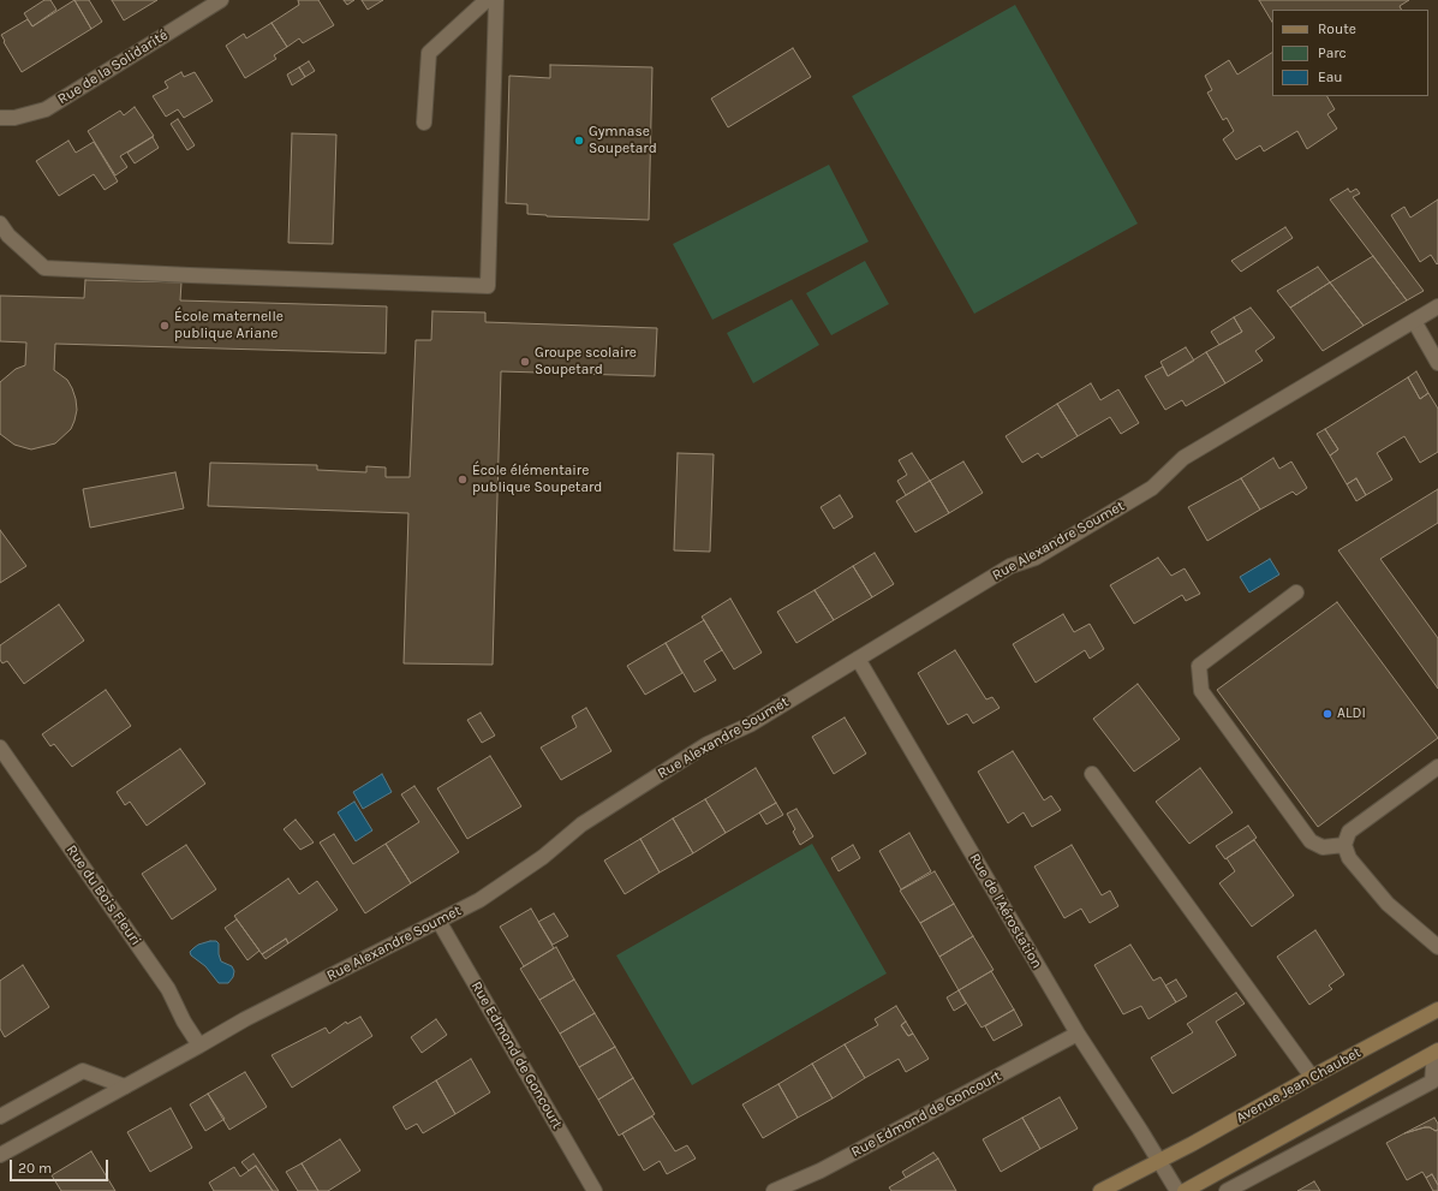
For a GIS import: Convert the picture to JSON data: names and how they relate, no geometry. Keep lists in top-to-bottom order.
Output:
{
  "streets": {
    "main road": ["Avenue Jean Chaubet"],
    "street": [
      "Rue de la Solidarité",
      "Rue Alexandre Soumet",
      "Rue du Bois Fleuri",
      "Rue de l'Aérostation",
      "Rue Edmond de Goncourt"
    ]
  },
  "crossings": [
    ["Rue Alexandre Soumet", "Rue du Bois Fleuri"],
    ["Rue Alexandre Soumet", "Rue de l'Aérostation"],
    ["Rue Alexandre Soumet", "Rue Edmond de Goncourt"],
    ["Rue de l'Aérostation", "Rue Edmond de Goncourt"],
    ["Rue de l'Aérostation", "Avenue Jean Chaubet"]
  ],
  "places": [
    "Gymnase Soupetard",
    "École maternelle publique Ariane",
    "Groupe scolaire Soupetard",
    "École élémentaire publique Soupetard",
    "ALDI"
  ],
  "legend": ["Route", "Parc", "Eau"],
  "scale_bar": "20 m"
}
